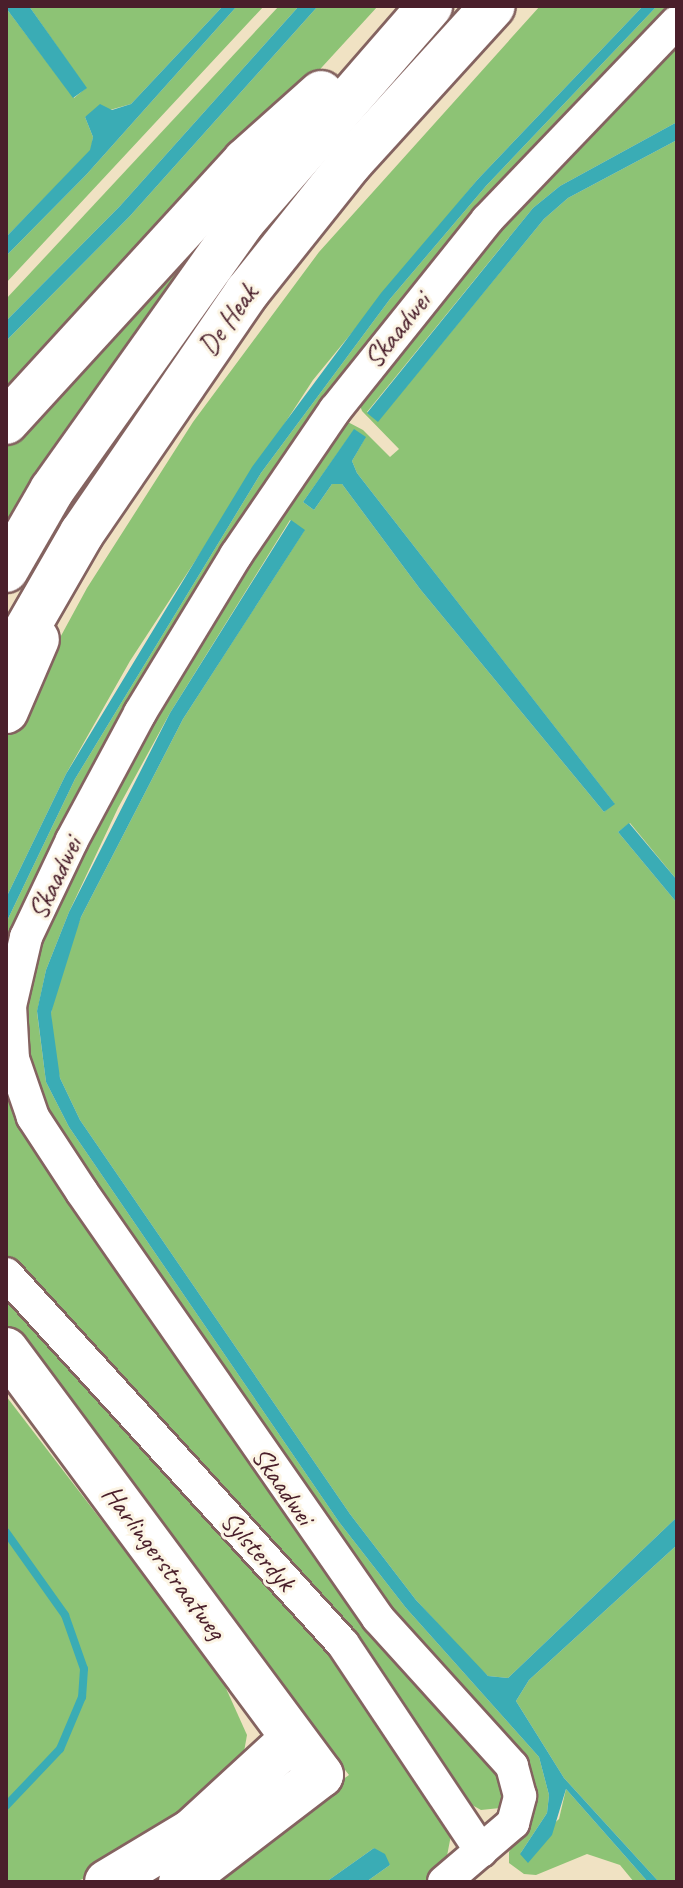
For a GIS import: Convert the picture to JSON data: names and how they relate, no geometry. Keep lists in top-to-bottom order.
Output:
{
  "streets": {
    "main road": ["De Heak", "Harlingerstraatweg"],
    "street": ["Skaadwei", "Sylsterdyk"]
  },
  "crossings": [
    ["Skaadwei", "Sylsterdyk"]
  ]
}
